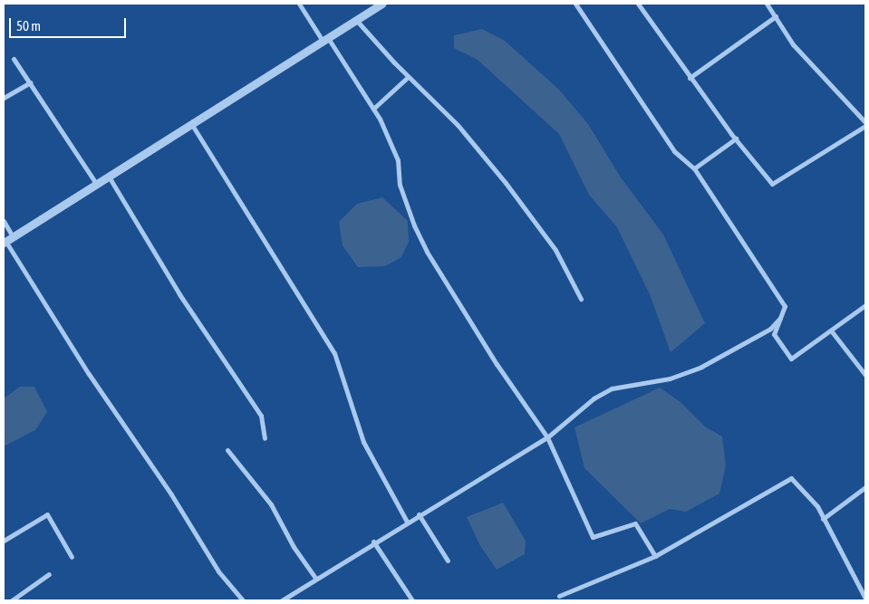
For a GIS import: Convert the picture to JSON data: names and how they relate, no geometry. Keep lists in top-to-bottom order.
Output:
{
  "scale_bar": "50 m"
}
